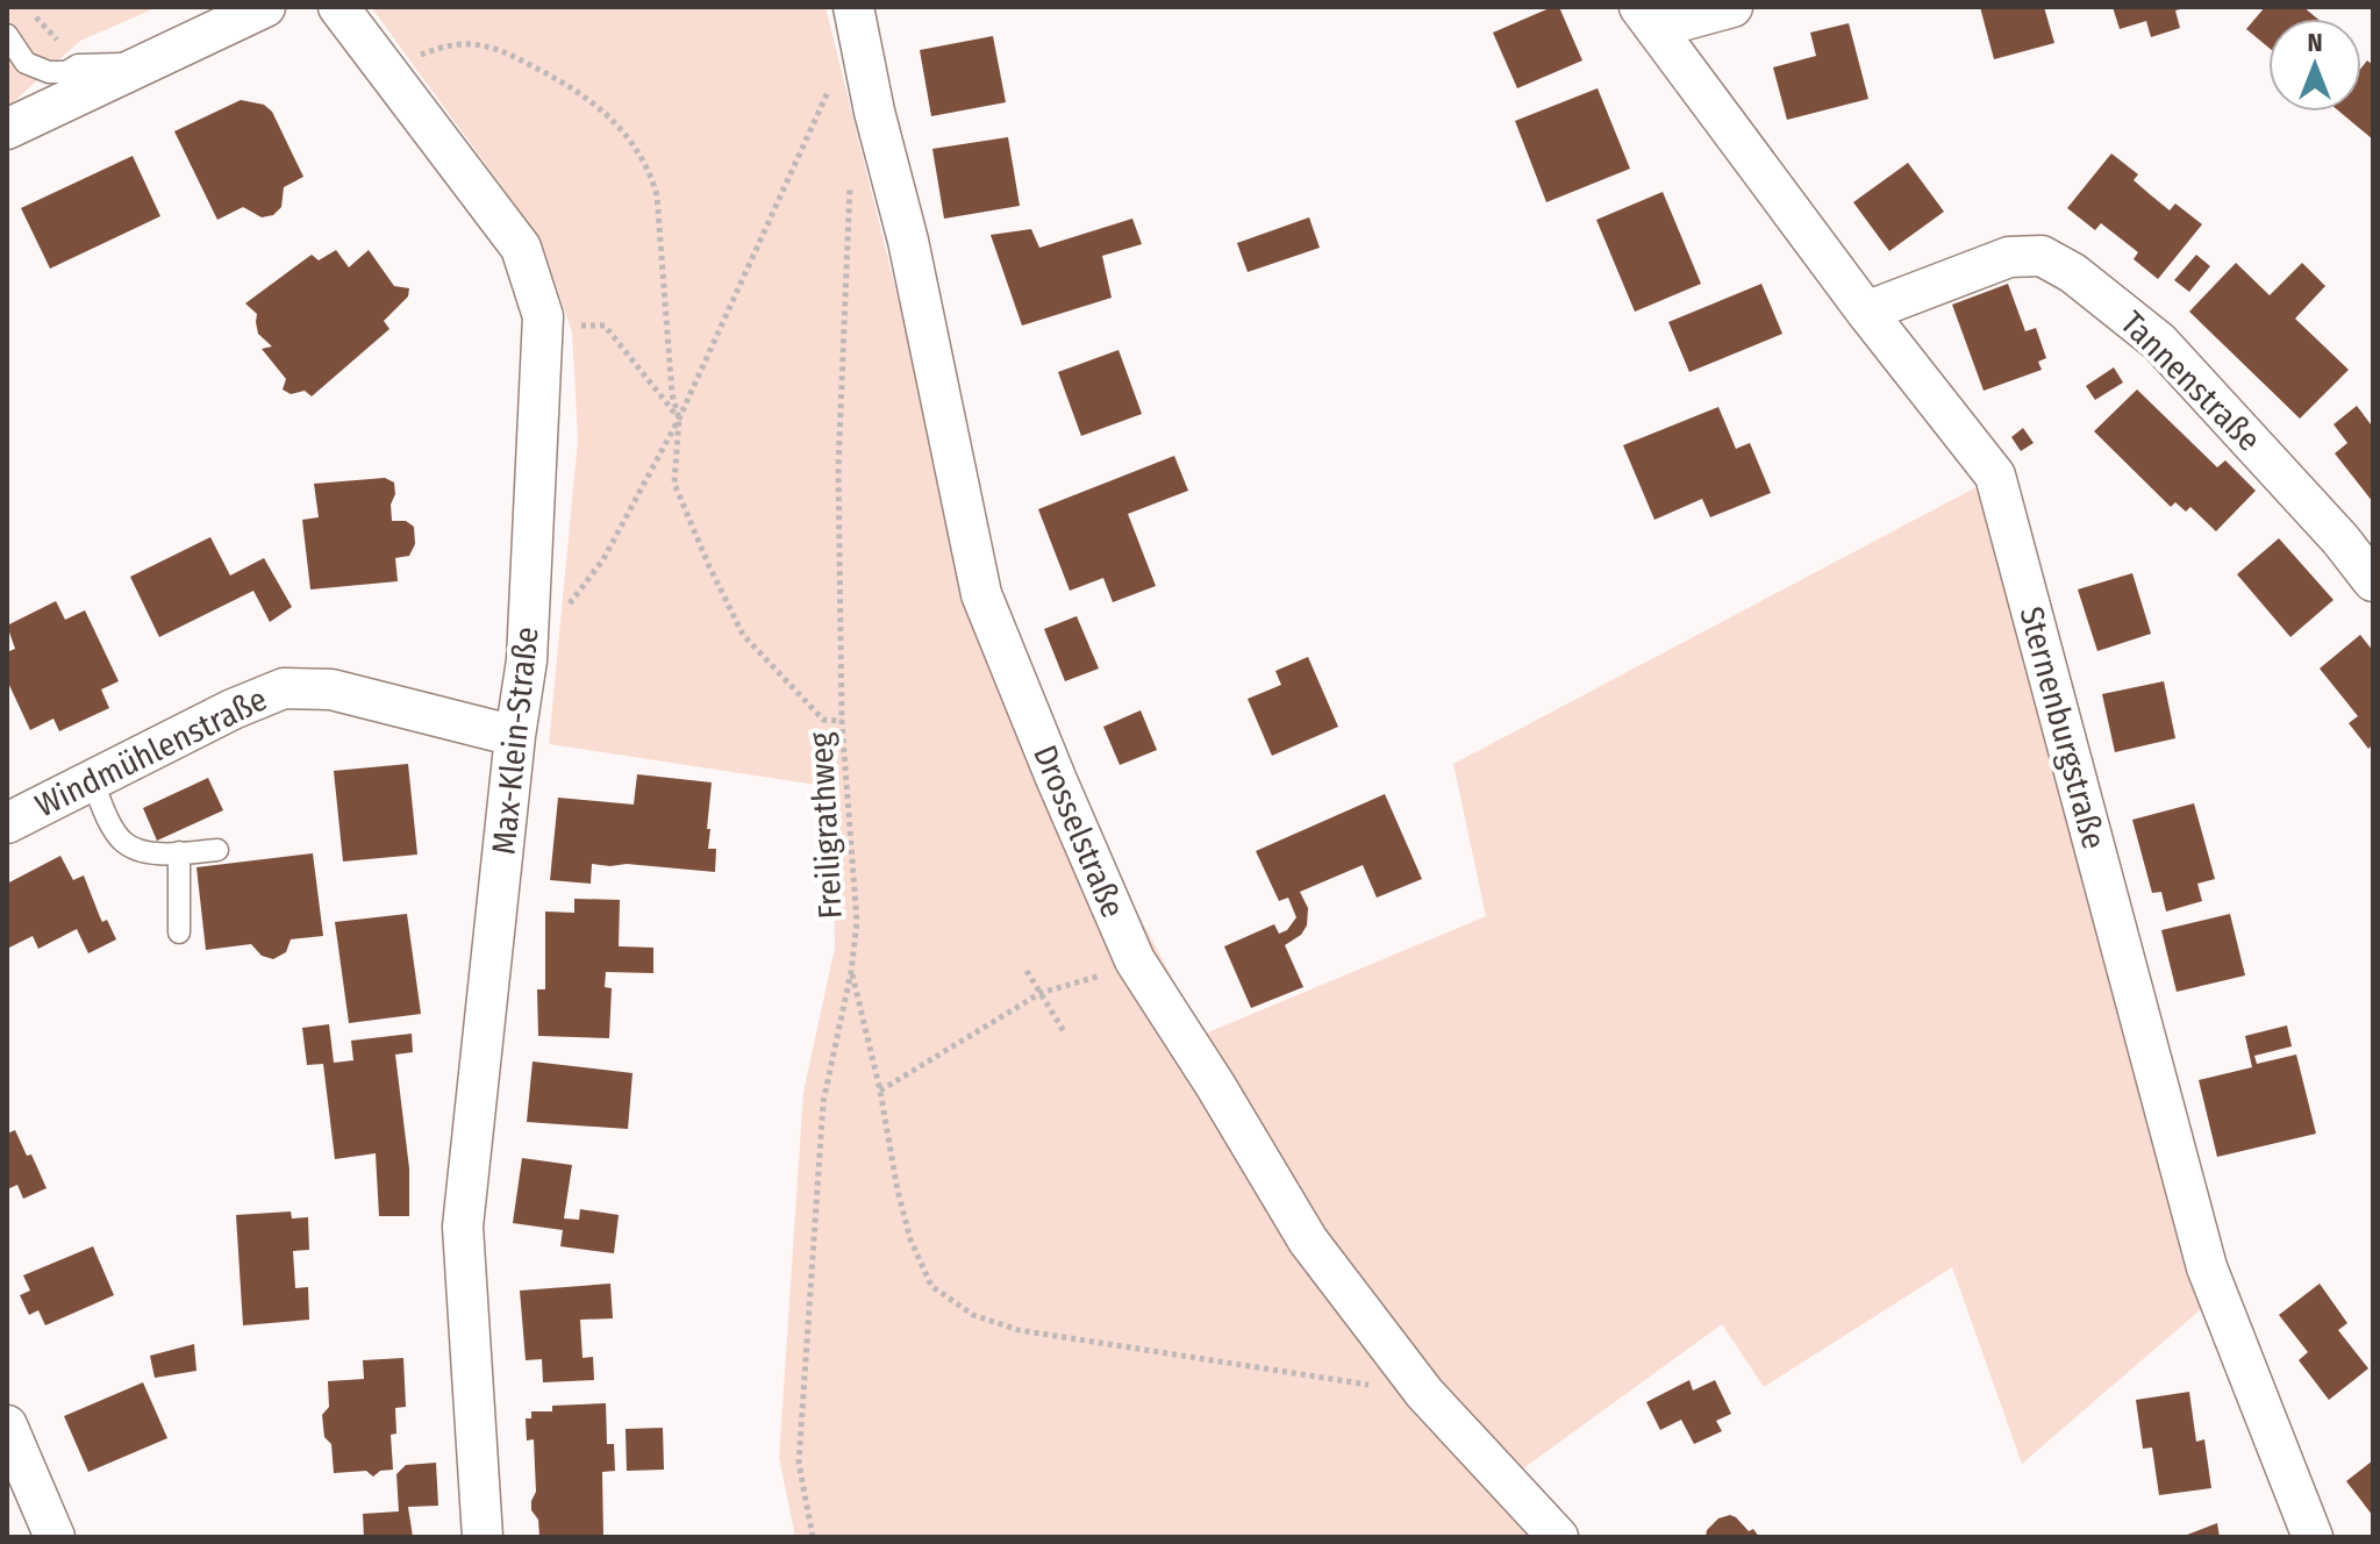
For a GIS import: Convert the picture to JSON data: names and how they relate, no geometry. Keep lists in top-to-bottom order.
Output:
{
  "streets": {
    "street": [
      "Tannenstraße",
      "Sternenburgstraße",
      "Max-Klein-Straße",
      "Windmühlenstraße",
      "Drosselstraße"
    ],
    "path": ["Freiligrathweg"]
  },
  "crossings": [
    ["Tannenstraße", "Sternenburgstraße"],
    ["Max-Klein-Straße", "Windmühlenstraße"]
  ],
  "north": "top"
}
